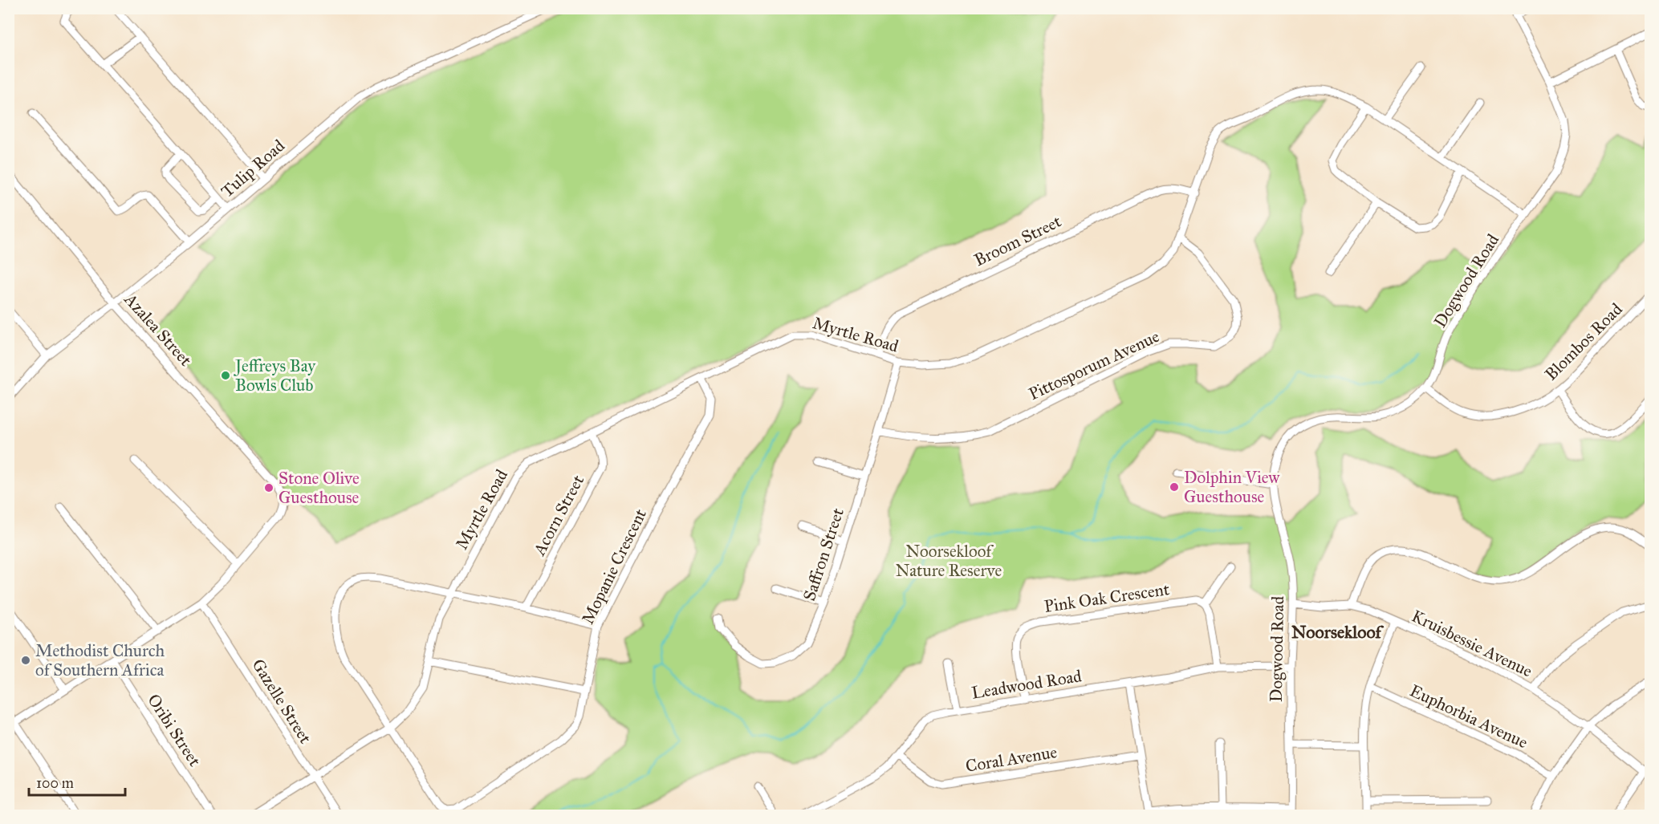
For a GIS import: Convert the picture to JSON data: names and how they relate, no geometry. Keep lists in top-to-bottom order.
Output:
{
  "streets": {
    "street": [
      "Tulip Road",
      "Broom Street",
      "Dogwood Road",
      "Azalea Street",
      "Myrtle Road",
      "Blombos Road",
      "Pittosporum Avenue",
      "Acorn Street",
      "Saffron Street",
      "Mopanie Crescent",
      "Pink Oak Crescent",
      "Kruisbessie Avenue",
      "Leadwood Road",
      "Gazelle Street",
      "Euphorbia Avenue",
      "Oribi Street",
      "Coral Avenue"
    ]
  },
  "crossings": [
    ["Tulip Road", "Azalea Street"],
    ["Broom Street", "Myrtle Road"],
    ["Dogwood Road", "Myrtle Road"],
    ["Dogwood Road", "Blombos Road"],
    ["Dogwood Road", "Kruisbessie Avenue"],
    ["Dogwood Road", "Leadwood Road"],
    ["Myrtle Road", "Pittosporum Avenue"],
    ["Myrtle Road", "Acorn Street"],
    ["Myrtle Road", "Saffron Street"],
    ["Myrtle Road", "Mopanie Crescent"],
    ["Myrtle Road", "Gazelle Street"],
    ["Pittosporum Avenue", "Saffron Street"],
    ["Pink Oak Crescent", "Leadwood Road"],
    ["Leadwood Road", "Coral Avenue"]
  ],
  "districts": ["Noorsekloof"],
  "parks": ["Noorsekloof Nature Reserve"],
  "places": [
    "Jeffreys Bay Bowls Club",
    "Dolphin View Guesthouse",
    "Stone Olive Guesthouse",
    "Methodist Church of Southern Africa"
  ],
  "scale_bar": "100 m"
}
